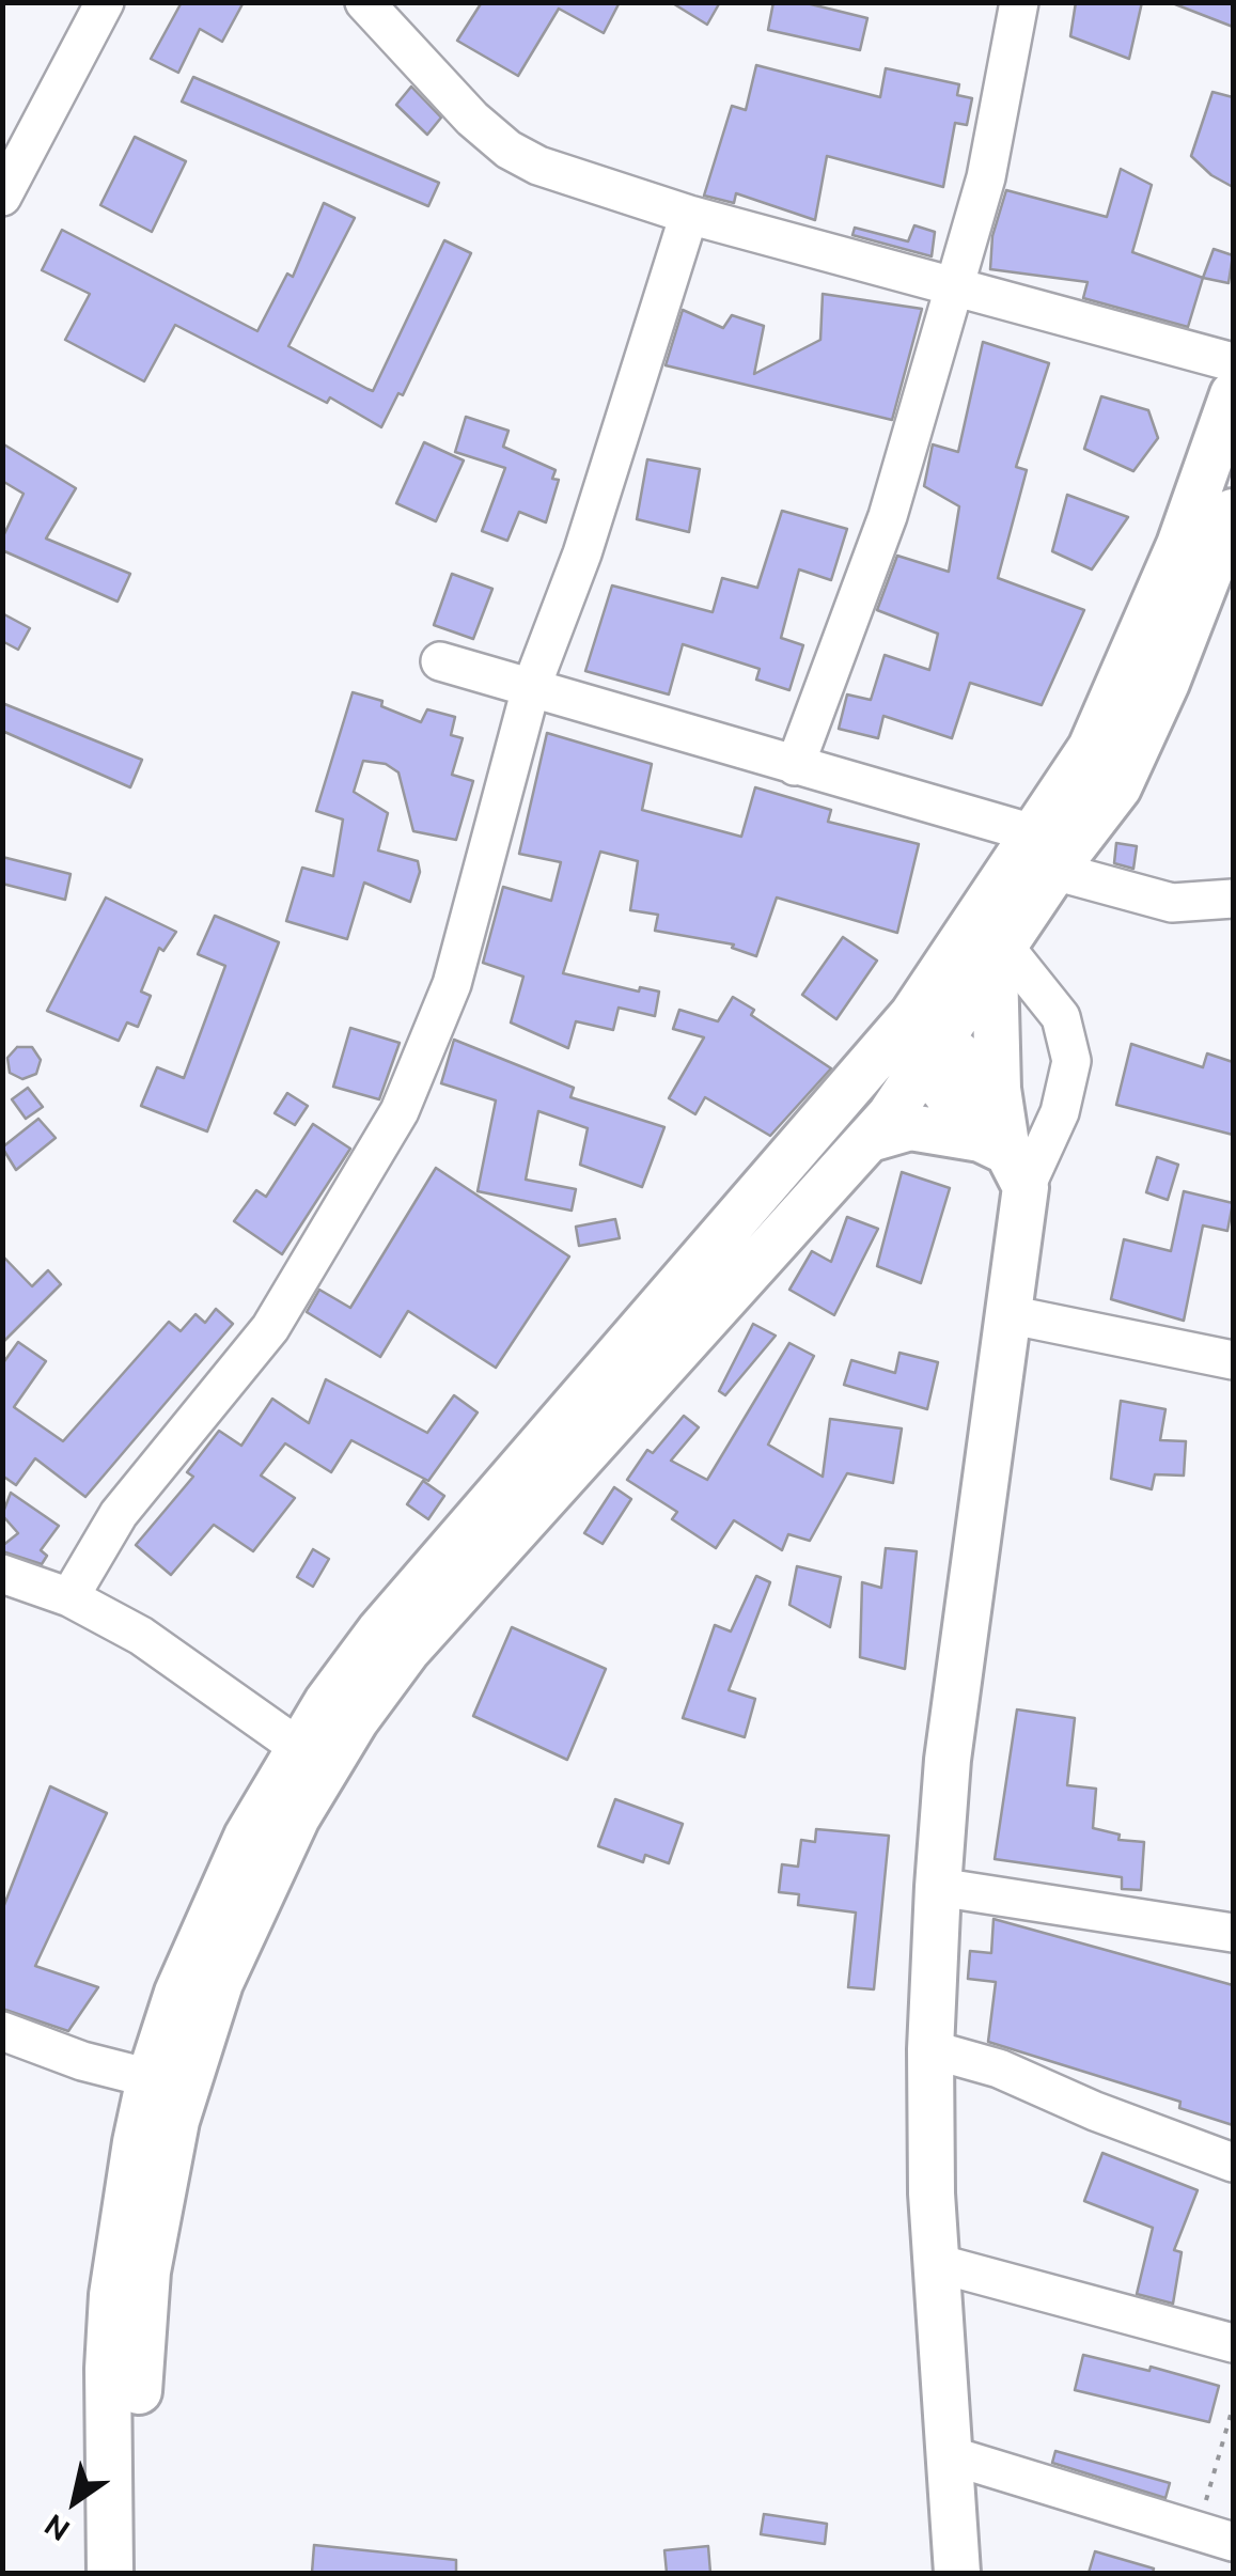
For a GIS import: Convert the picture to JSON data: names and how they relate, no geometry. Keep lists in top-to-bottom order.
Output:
{
  "north": "bottom left"
}
